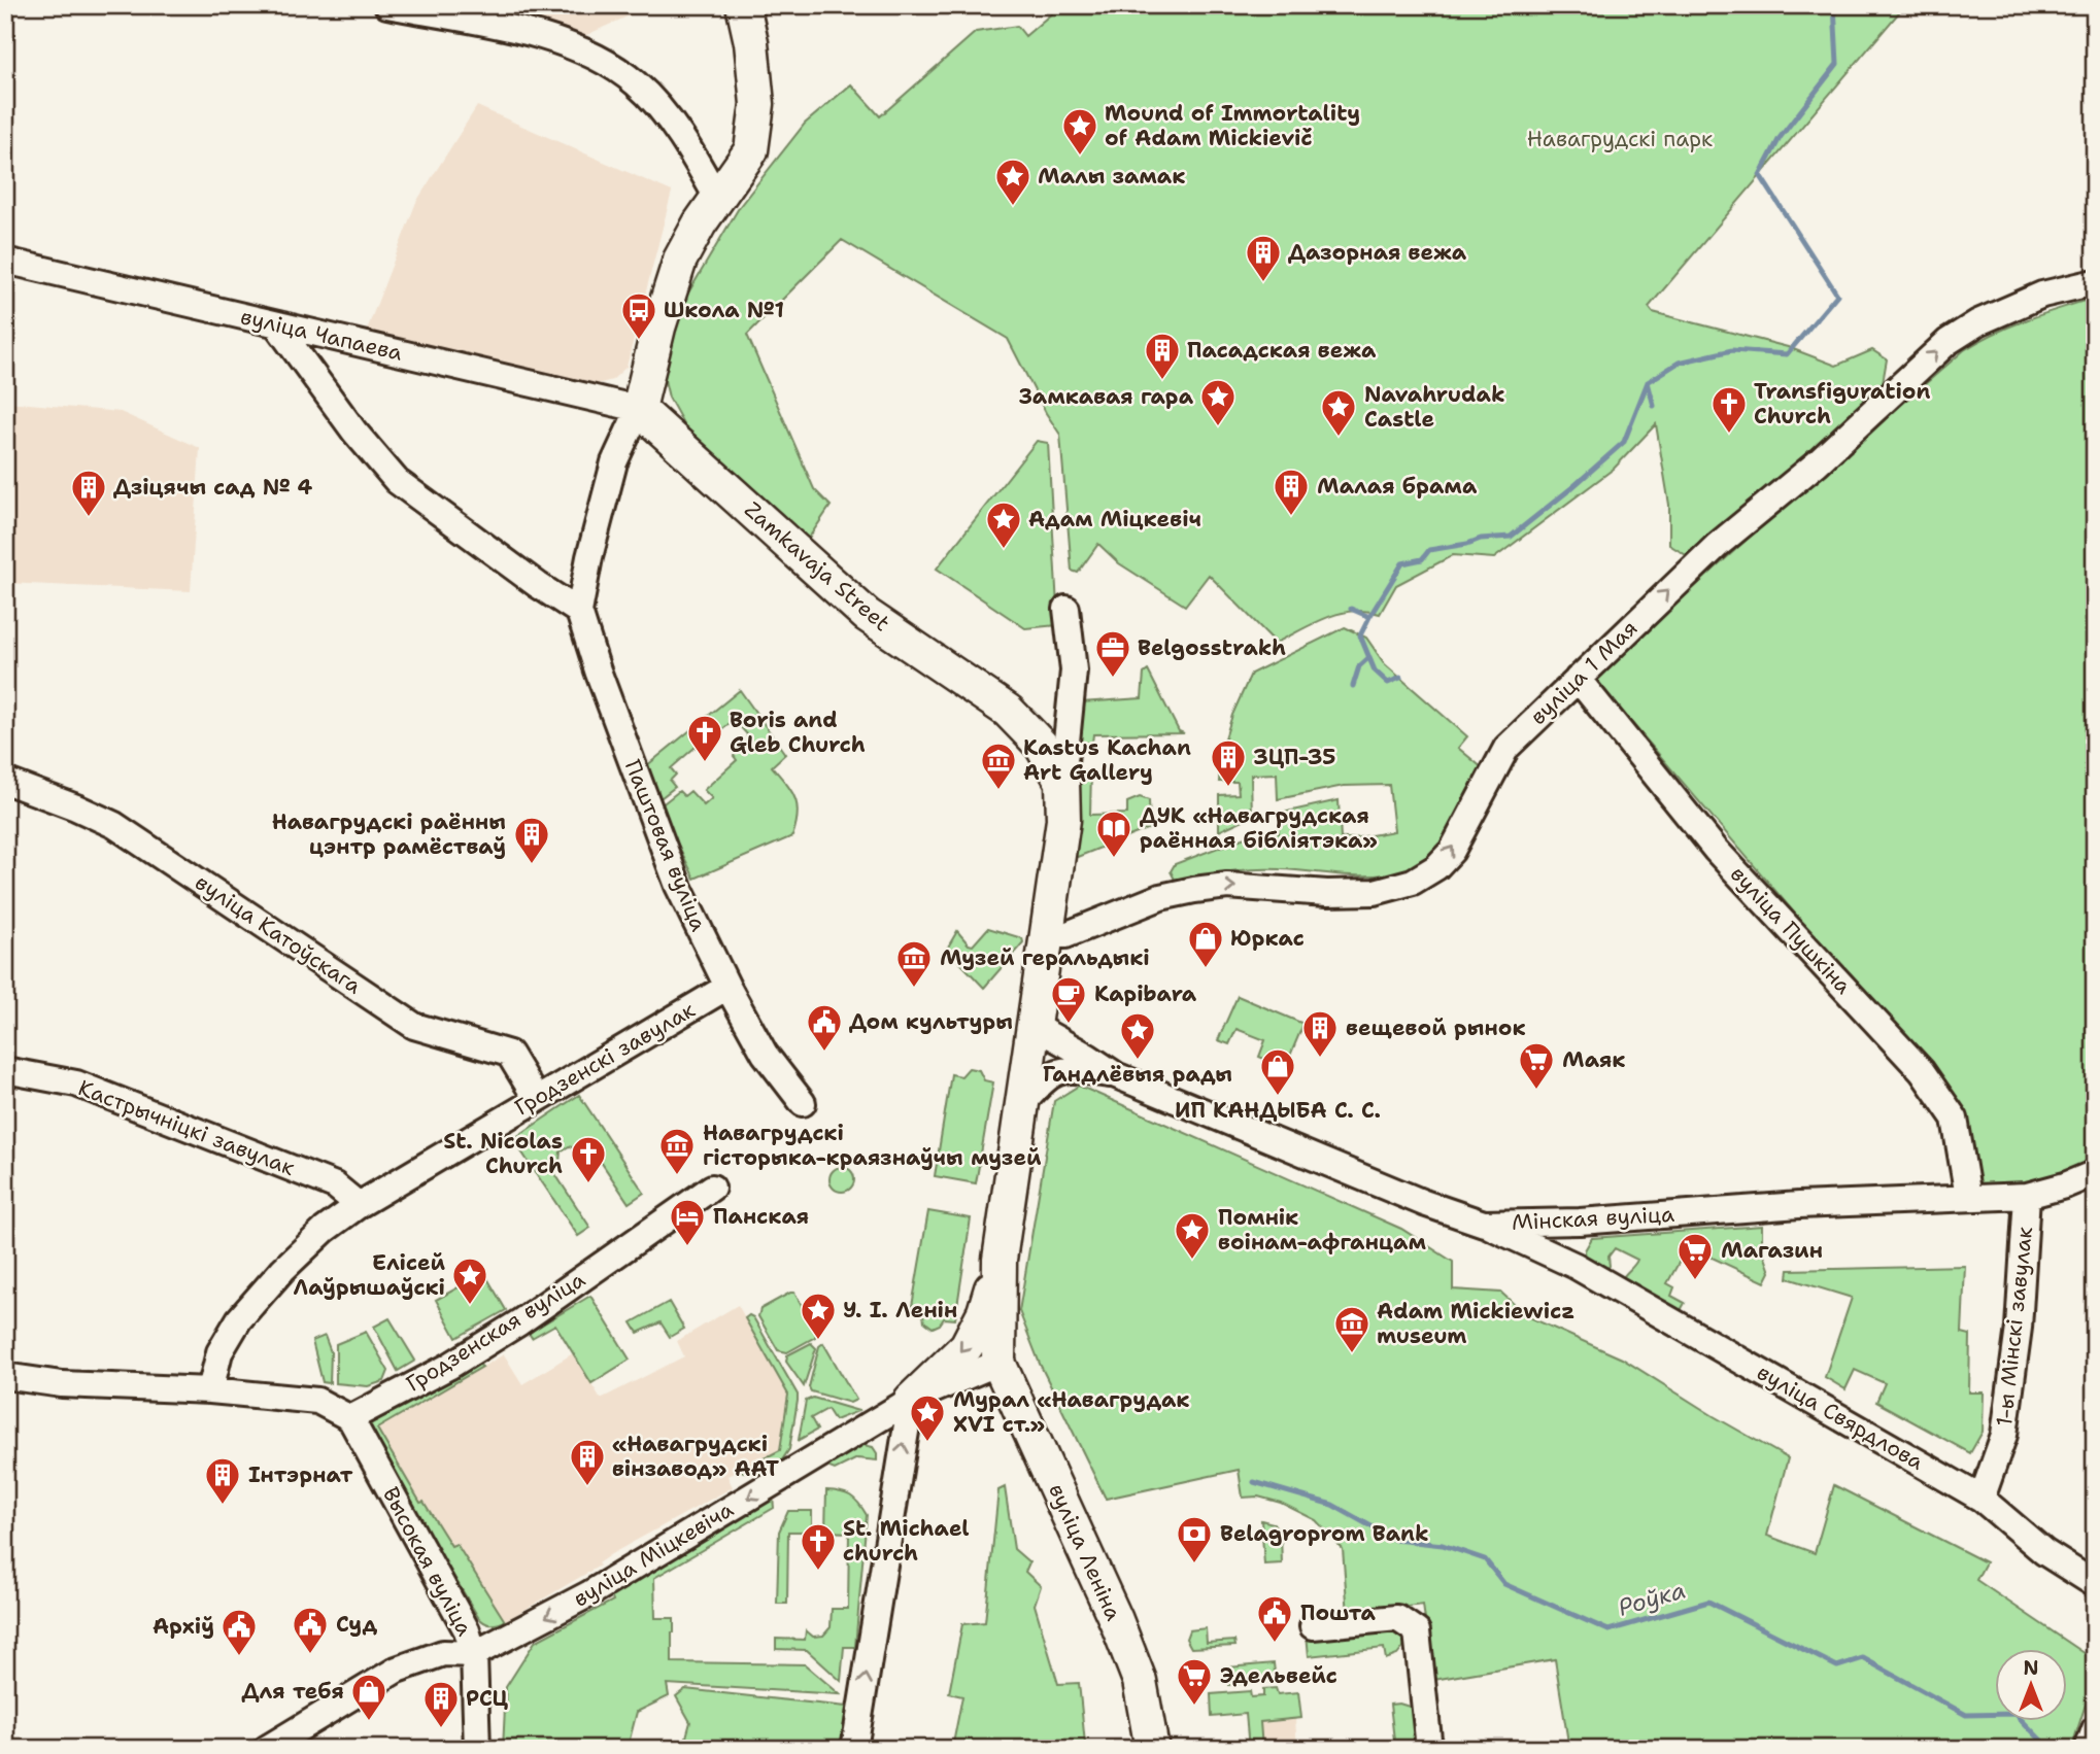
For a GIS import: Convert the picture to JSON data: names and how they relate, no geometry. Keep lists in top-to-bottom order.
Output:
{
  "streets": {
    "main road": ["Zamkavaja Street", "вуліца Леніна"],
    "street": [
      "вуліца Чапаева",
      "вуліца 1 Мая",
      "Паштовая вуліца",
      "вуліца Пушкіна",
      "вуліца Катоўскага",
      "Гродзенскі завулак",
      "Кастрычніцкі завулак",
      "Мінская вуліца",
      "1-ы Мінскі завулак",
      "Гродзенская вуліца",
      "вуліца Свярдлова",
      "вуліца Міцкевіча",
      "Высокая вуліца"
    ]
  },
  "crossings": [
    ["вуліца Чапаева", "Zamkavaja Street"],
    ["вуліца Чапаева", "Паштовая вуліца"],
    ["Zamkavaja Street", "вуліца 1 Мая"],
    ["Zamkavaja Street", "Паштовая вуліца"],
    ["Zamkavaja Street", "Мінская вуліца"],
    ["Zamkavaja Street", "вуліца Леніна"],
    ["вуліца 1 Мая", "вуліца Пушкіна"],
    ["Паштовая вуліца", "Гродзенскі завулак"],
    ["вуліца Пушкіна", "Мінская вуліца"],
    ["вуліца Катоўскага", "Гродзенскі завулак"],
    ["Гродзенскі завулак", "Кастрычніцкі завулак"],
    ["Мінская вуліца", "1-ы Мінскі завулак"],
    ["Мінская вуліца", "вуліца Свярдлова"],
    ["Мінская вуліца", "вуліца Леніна"],
    ["1-ы Мінскі завулак", "вуліца Свярдлова"],
    ["Гродзенская вуліца", "Высокая вуліца"],
    ["вуліца Міцкевіча", "Высокая вуліца"]
  ],
  "one_way": ["вуліца 1 Мая", "вуліца Міцкевіча"],
  "water": ["Роўка"],
  "parks": ["Навагрудскі парк"],
  "places": {
    "place": [
      "Mound of Immortality of Adam Mickievič",
      "Малы замак",
      "Замкавая гара",
      "Navahrudak Castle",
      "Адам Міцкевіч",
      "Гандлёвыя рады",
      "Помнік воінам-афганцам",
      "Елісей Лаўрышаўскі",
      "У. І. Ленін",
      "Мурал «Навагрудак XVI ст.»"
    ],
    "building": [
      "Дазорная вежа",
      "Пасадская вежа",
      "Малая брама",
      "Дзіцячы сад № 4",
      "3ЦП-35",
      "Навагрудскі раённы цэнтр рамёстваў",
      "вещевой рынок",
      "«Навагрудскі вінзавод» ААТ",
      "Інтэрнат",
      "РСЦ"
    ],
    "bus stop": ["Школа №1"],
    "church": [
      "Transfiguration Church",
      "Boris and Gleb Church",
      "St. Nicolas Church",
      "St. Michael church"
    ],
    "office": ["Belgosstrakh"],
    "museum": [
      "Kastus Kachan Art Gallery",
      "Музей геральдыкі",
      "Навагрудскі гісторыка-краязнаўчы музей",
      "Adam Mickiewicz museum"
    ],
    "library": ["ДУК «Навагрудская раённая бібліятэка»"],
    "shop": ["Юркас", "ИП КАНДЫБА С. С.", "Для тебя"],
    "cafe": ["Kapibara"],
    "public building": [
      "Дом культуры",
      "Пошта",
      "Суд",
      "Архіў"
    ],
    "supermarket": ["Маяк", "Магазин", "Эдельвейс"],
    "hotel": ["Панская"],
    "bank": ["Belagroprom Bank"]
  },
  "north": "top"
}
